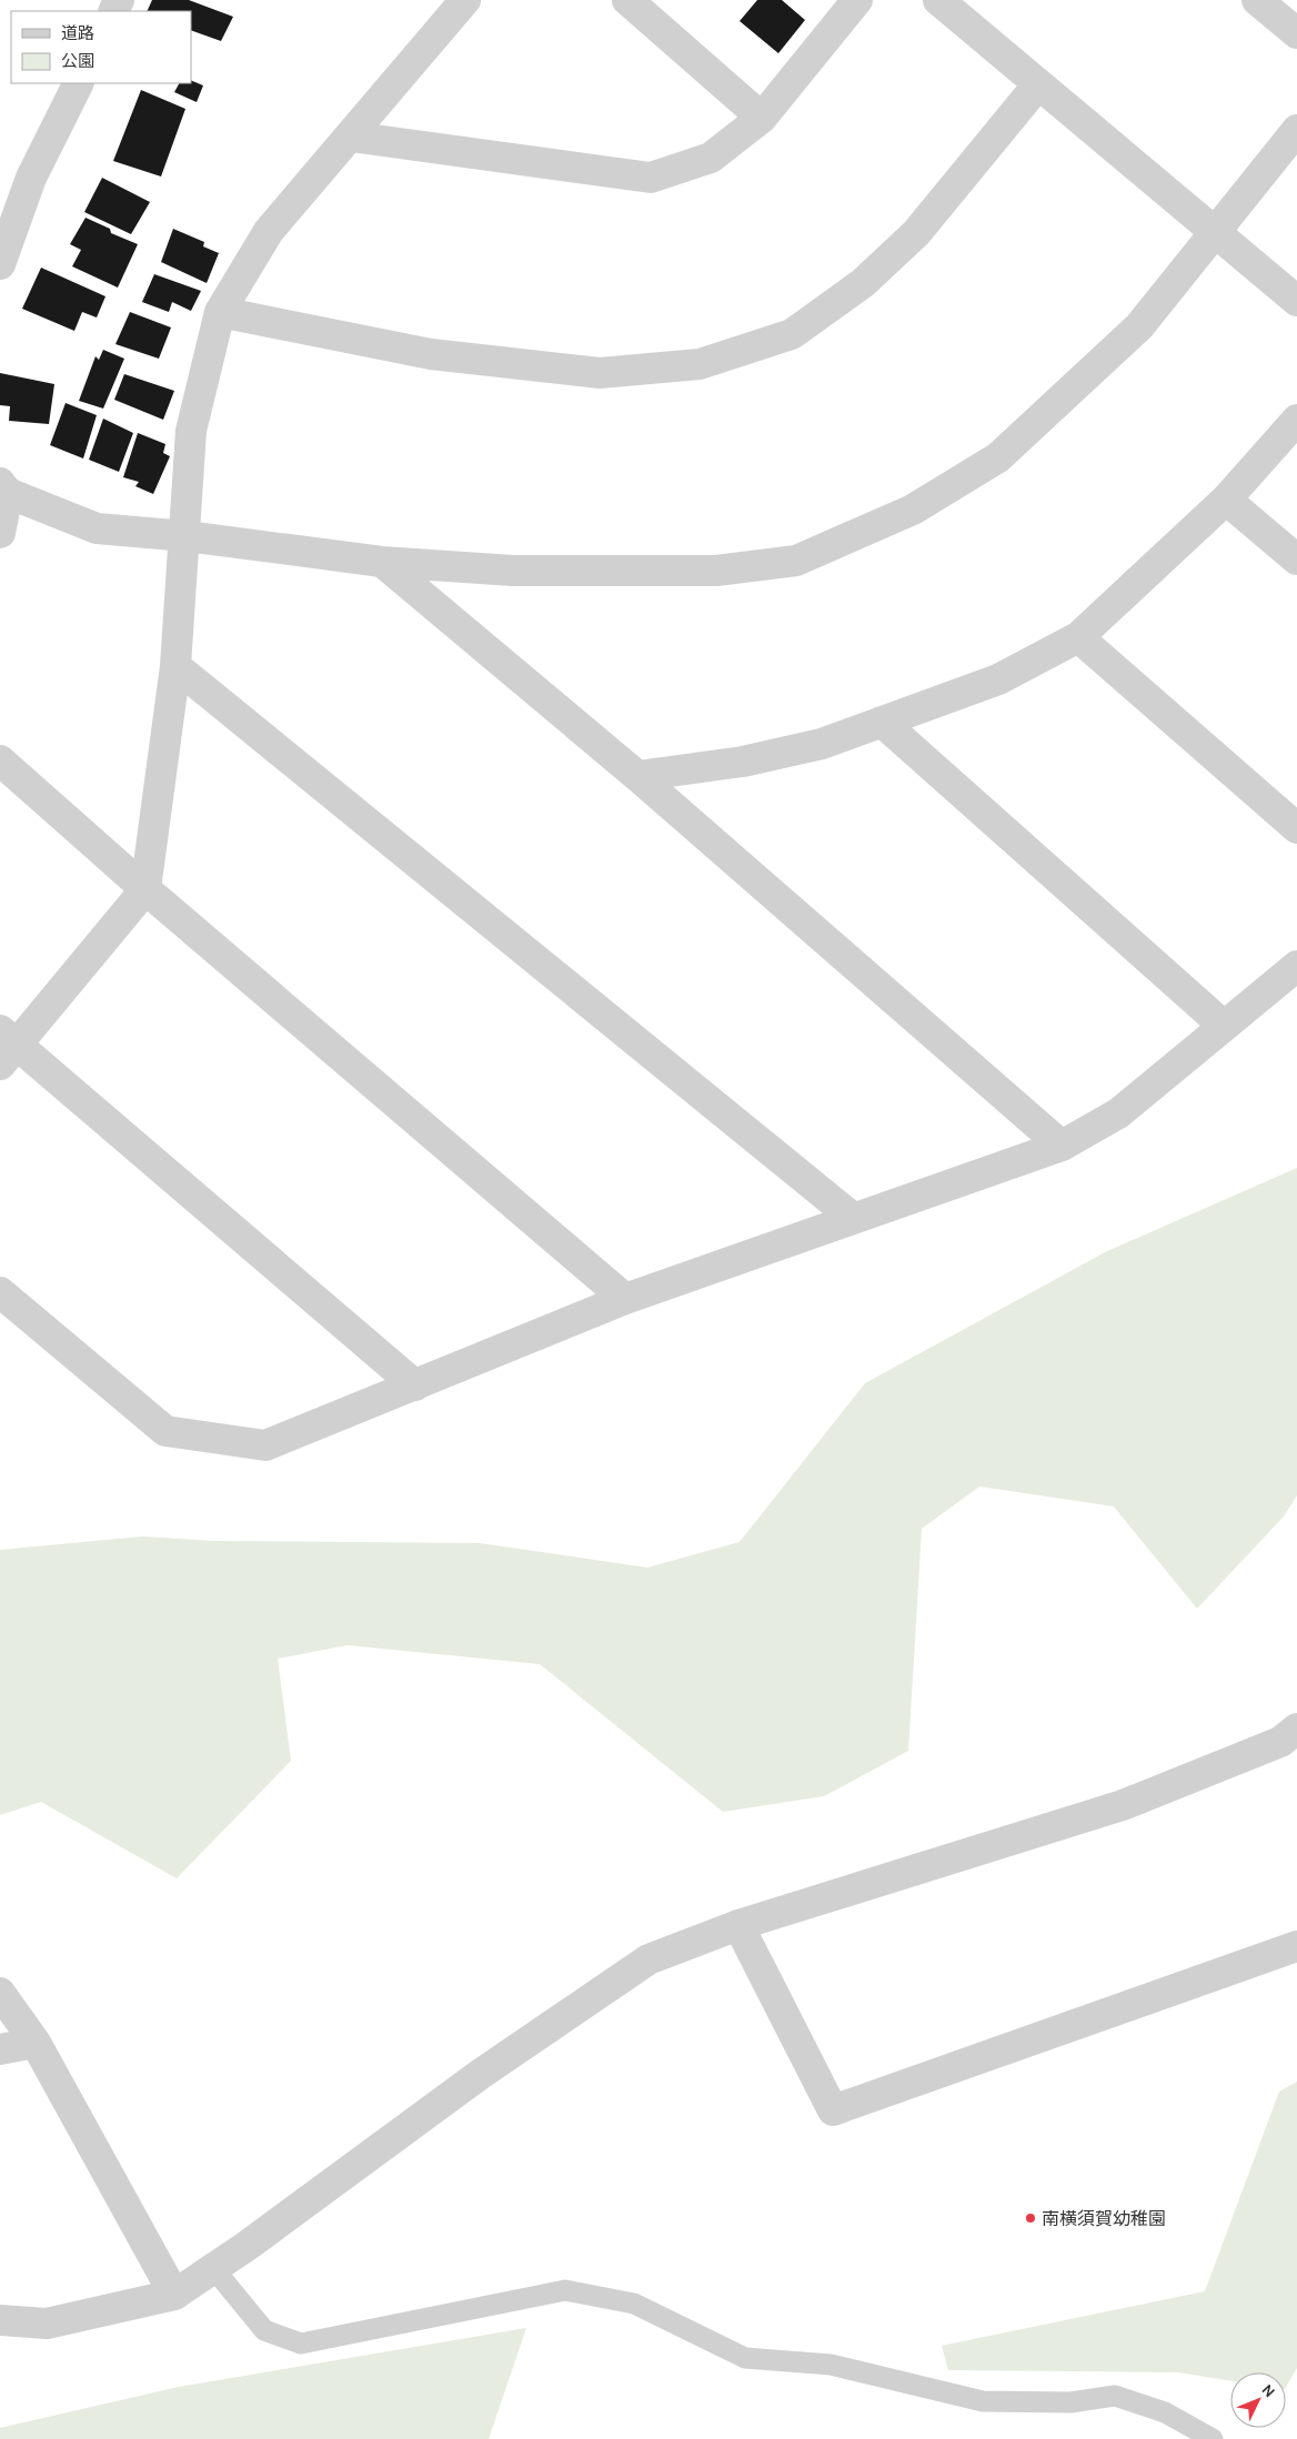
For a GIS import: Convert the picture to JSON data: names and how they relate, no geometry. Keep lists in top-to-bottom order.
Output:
{
  "places": ["南横須賀幼稚園"],
  "legend": ["道路", "公園"],
  "north": "top right"
}
